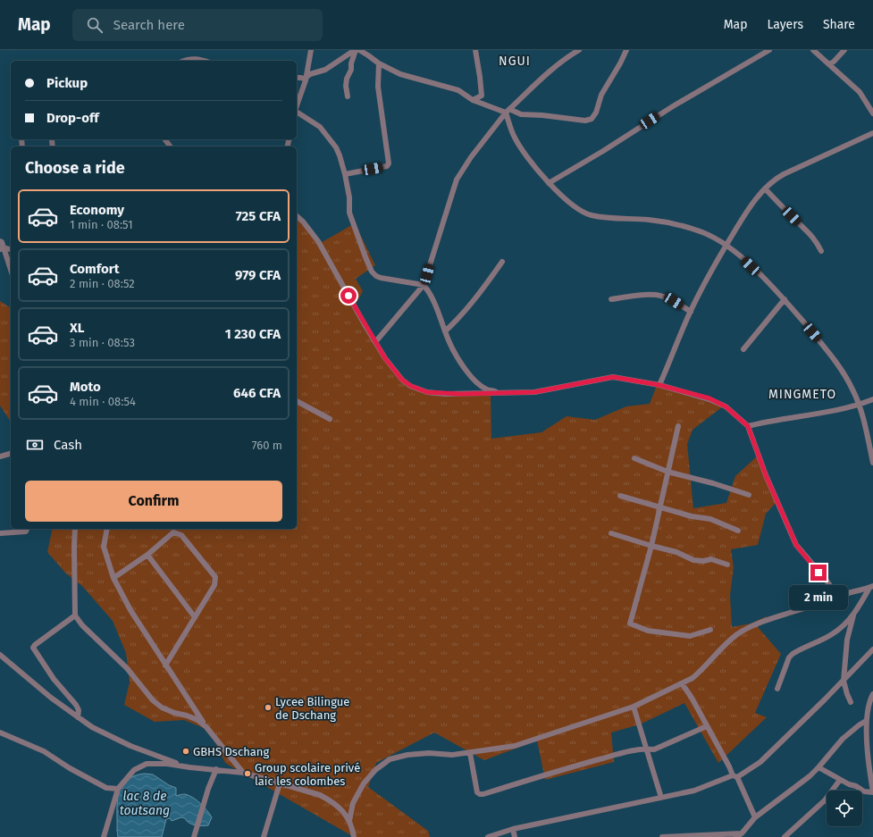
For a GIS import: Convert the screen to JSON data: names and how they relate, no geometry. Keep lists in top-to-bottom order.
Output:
{
  "districts": ["NGUI", "MINGMETO"],
  "water": ["lac 8 de toutsang"],
  "places": ["Lycee Bilingue de Dschang", "GBHS Dschang", "Group scolaire privé laic les colombes"],
  "page": {
    "header": "Map",
    "search": "Search here",
    "nav": ["Map", "Layers", "Share"],
    "banner": ["Pickup", "Drop-off"],
    "heading": "Choose a ride",
    "list": [
      {
        "name": "Economy",
        "note": "1 min · 08:51",
        "value": "725 CFA"
      },
      {
        "name": "Comfort",
        "note": "2 min · 08:52",
        "value": "979 CFA"
      },
      {
        "name": "XL",
        "note": "3 min · 08:53",
        "value": "1 230 CFA"
      },
      {
        "name": "Moto",
        "note": "4 min · 08:54",
        "value": "646 CFA"
      }
    ],
    "pay": ["Cash", "760 m"],
    "buttons": "Confirm",
    "bubble": "2 min"
  }
}
